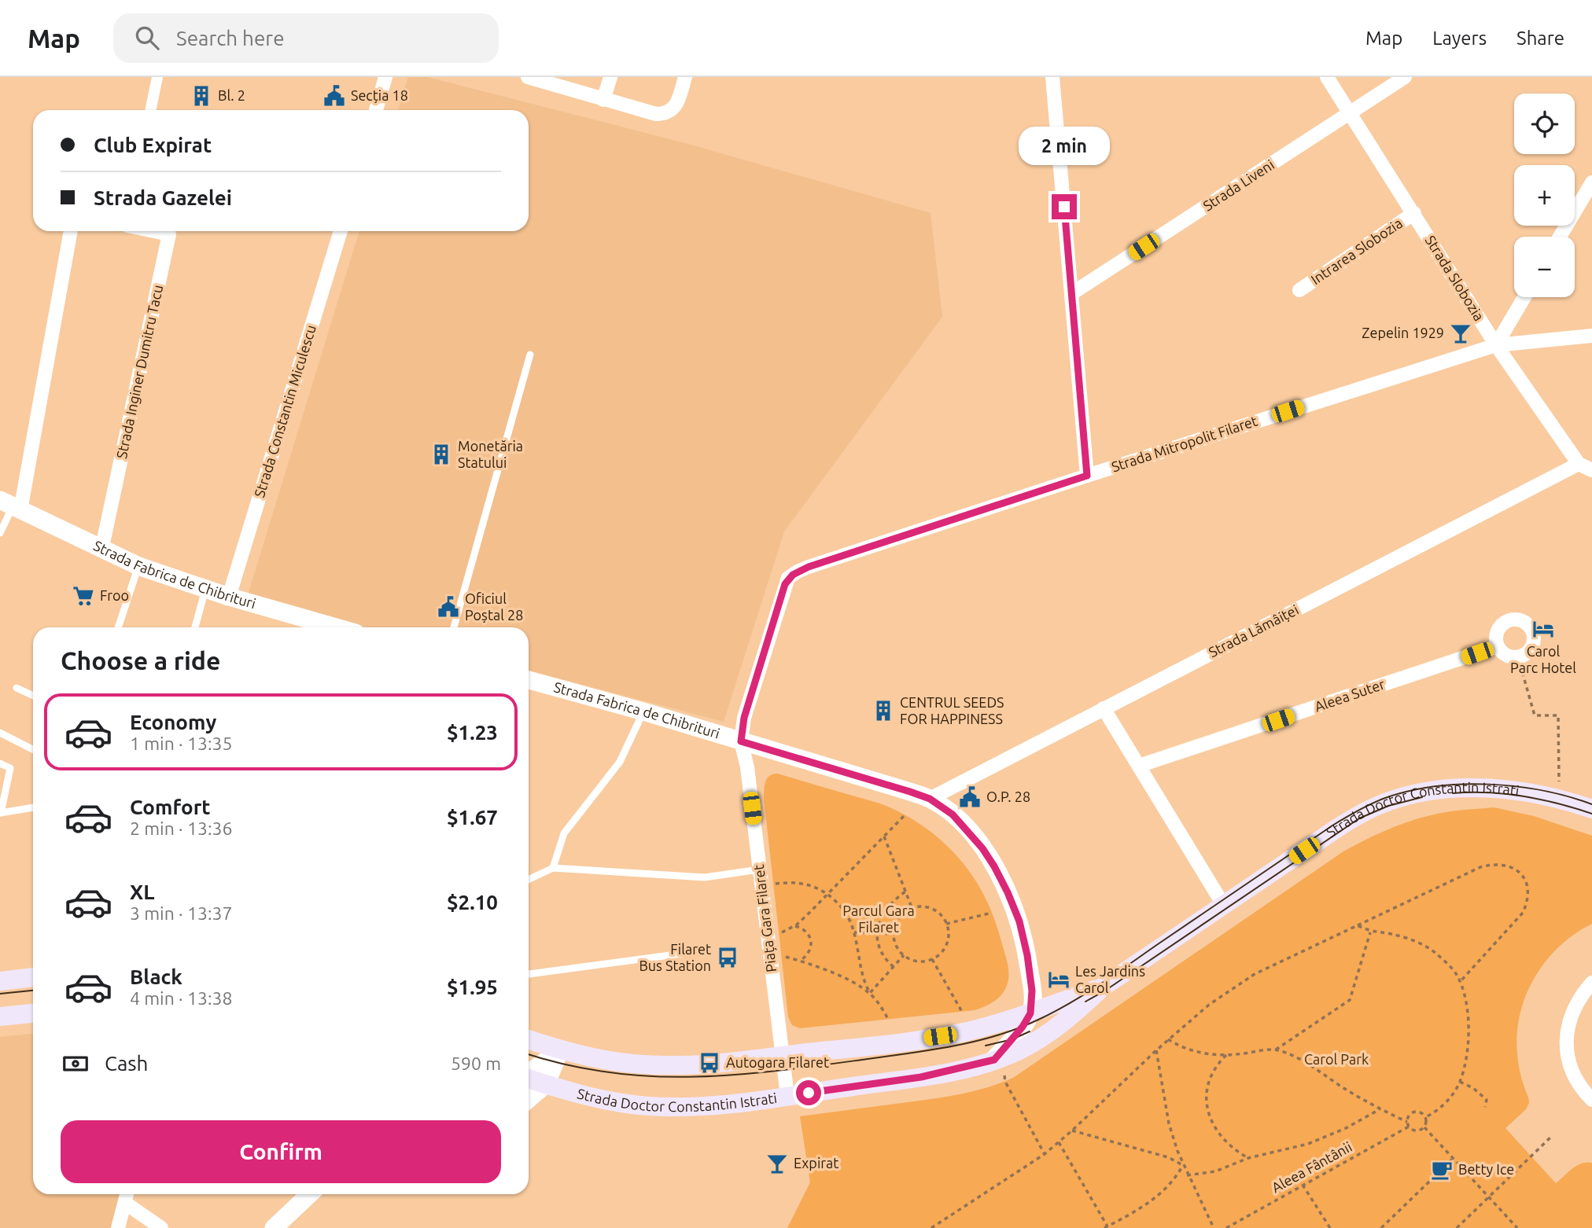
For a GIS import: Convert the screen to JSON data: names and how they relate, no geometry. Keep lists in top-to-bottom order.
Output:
{
  "streets": {
    "main road": ["Strada Doctor Constantin Istrati"],
    "street": [
      "Strada Liveni",
      "Intrarea Slobozia",
      "Strada Slobozia",
      "Strada Inginer Dumitru Tacu",
      "Strada Constantin Miculescu",
      "Strada Mitropolit Filaret",
      "Strada Fabrica de Chibrituri",
      "Strada Lămâiței",
      "Aleea Suter",
      "Piața Gara Filaret"
    ],
    "path": ["Aleea Fântânii"]
  },
  "crossings": [
    ["Strada Liveni", "Strada Slobozia"],
    ["Intrarea Slobozia", "Strada Slobozia"],
    ["Strada Slobozia", "Strada Mitropolit Filaret"],
    ["Strada Slobozia", "Strada Lămâiței"],
    ["Strada Inginer Dumitru Tacu", "Strada Fabrica de Chibrituri"],
    ["Strada Constantin Miculescu", "Strada Fabrica de Chibrituri"],
    ["Strada Mitropolit Filaret", "Strada Fabrica de Chibrituri"],
    ["Strada Mitropolit Filaret", "Piața Gara Filaret"],
    ["Strada Fabrica de Chibrituri", "Strada Lămâiței"],
    ["Strada Fabrica de Chibrituri", "Strada Doctor Constantin Istrati"],
    ["Strada Fabrica de Chibrituri", "Piața Gara Filaret"],
    ["Strada Doctor Constantin Istrati", "Piața Gara Filaret"]
  ],
  "parks": ["Parcul Gara Filaret", "Carol Park"],
  "places": {
    "building": ["Bl. 2", "Monetăria Statului", "CENTRUL SEEDS FOR HAPPINESS"],
    "public building": ["Secția 18", "Oficiul Poștal 28", "O.P. 28"],
    "bar": ["Zepelin 1929", "Expirat"],
    "supermarket": ["Froo"],
    "hotel": ["Carol Parc Hotel", "Les Jardins Carol"],
    "bus stop": ["Filaret Bus Station", "Autogara Filaret"],
    "cafe": ["Betty Ice"]
  },
  "page": {
    "header": "Map",
    "search": "Search here",
    "nav": ["Map", "Layers", "Share"],
    "map_buttons": ["+", "−"],
    "banner": ["Club Expirat", "Strada Gazelei"],
    "bubble": "2 min",
    "heading": "Choose a ride",
    "list": [
      {
        "name": "Economy",
        "note": "1 min · 13:35",
        "value": "$1.23"
      },
      {
        "name": "Comfort",
        "note": "2 min · 13:36",
        "value": "$1.67"
      },
      {
        "name": "XL",
        "note": "3 min · 13:37",
        "value": "$2.10"
      },
      {
        "name": "Black",
        "note": "4 min · 13:38",
        "value": "$1.95"
      }
    ],
    "pay": ["Cash", "590 m"],
    "buttons": "Confirm"
  }
}
